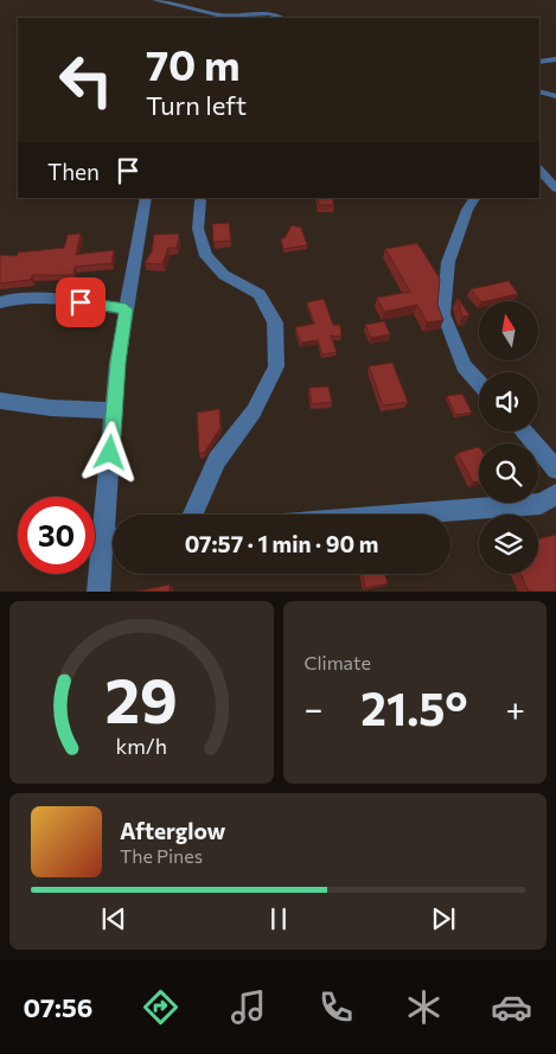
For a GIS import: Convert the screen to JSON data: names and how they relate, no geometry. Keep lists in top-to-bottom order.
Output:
{
  "north": "top",
  "page": {
    "turn": ["70 m", "Turn left"],
    "then": "Then",
    "limit": "30",
    "trip": "07:57 · 1 min · 90 m",
    "tile": "Climate",
    "heat": ["−", "21.5°", "+"],
    "song": ["Afterglow", "The Pines"],
    "tabs": "07:56",
    "gauge": ["29", "km/h"]
  }
}
